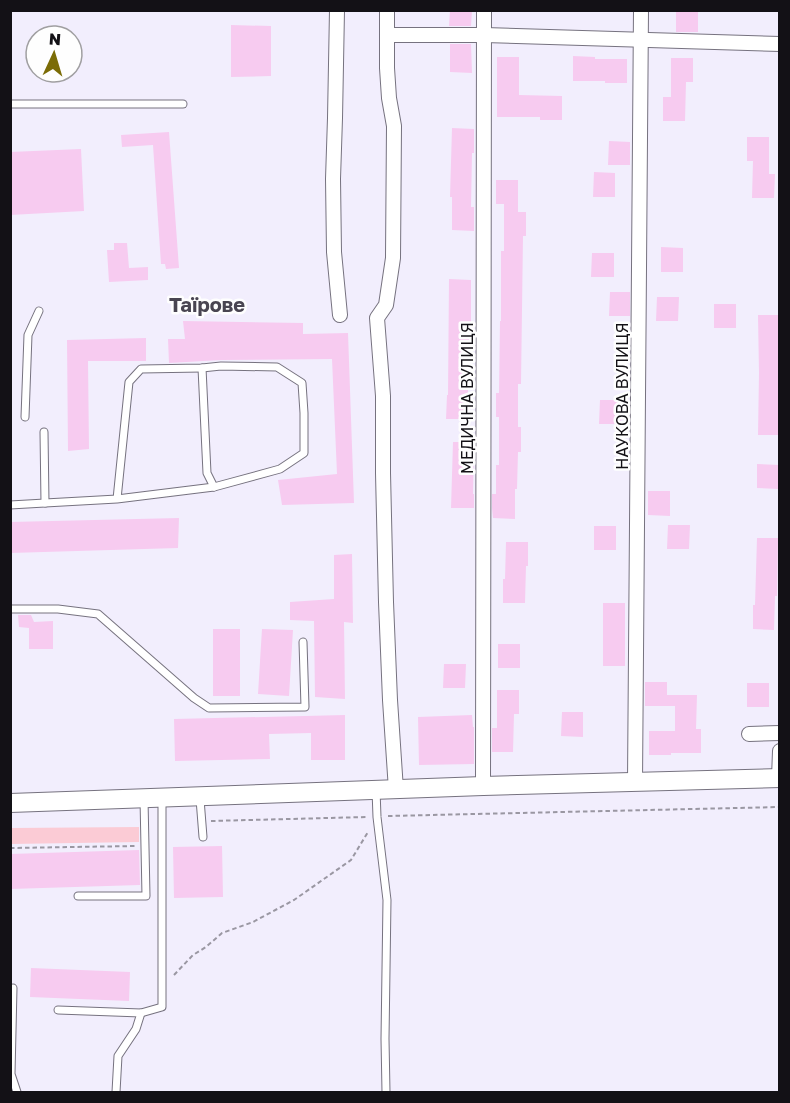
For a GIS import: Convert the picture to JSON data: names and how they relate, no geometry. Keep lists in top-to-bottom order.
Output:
{
  "streets": {
    "street": ["НАУКОВА ВУЛИЦЯ", "МЕДИЧНА ВУЛИЦЯ"]
  },
  "districts": ["Таїрове"],
  "north": "top"
}
